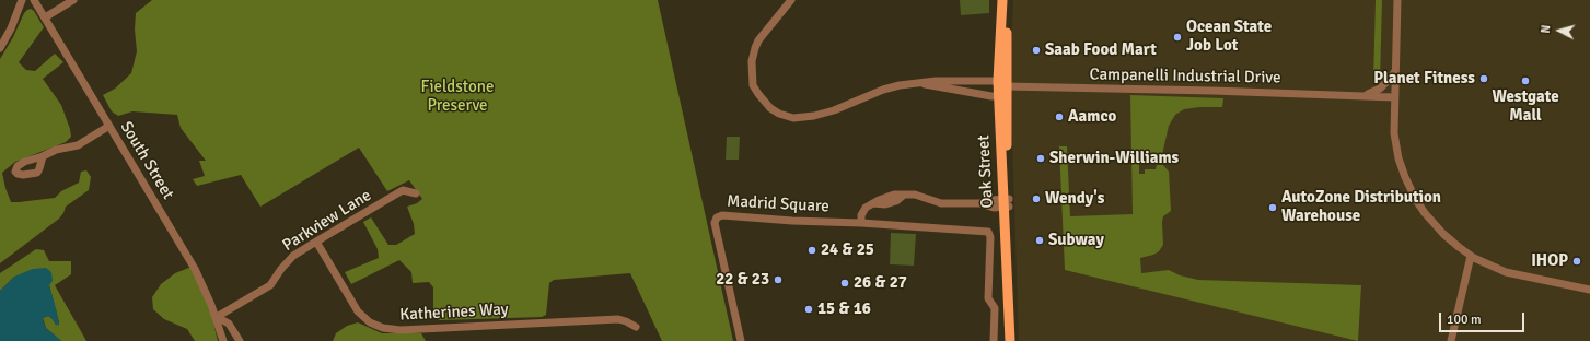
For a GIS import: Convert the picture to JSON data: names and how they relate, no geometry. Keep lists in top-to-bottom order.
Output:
{
  "streets": {
    "main road": ["Oak Street"],
    "street": [
      "Campanelli Industrial Drive",
      "South Street",
      "Madrid Square",
      "Parkview Lane",
      "Katherines Way"
    ]
  },
  "crossings": [
    ["Campanelli Industrial Drive", "Oak Street"],
    ["South Street", "Parkview Lane"],
    ["Parkview Lane", "Katherines Way"]
  ],
  "parks": ["Fieldstone Preserve"],
  "places": [
    "Ocean State Job Lot",
    "Saab Food Mart",
    "Planet Fitness",
    "Westgate Mall",
    "Aamco",
    "Sherwin-Williams",
    "Wendy's",
    "AutoZone Distribution Warehouse",
    "Subway",
    "24 & 25",
    "IHOP",
    "22 & 23",
    "26 & 27",
    "15 & 16"
  ],
  "scale_bar": "100 m",
  "north": "left"
}
